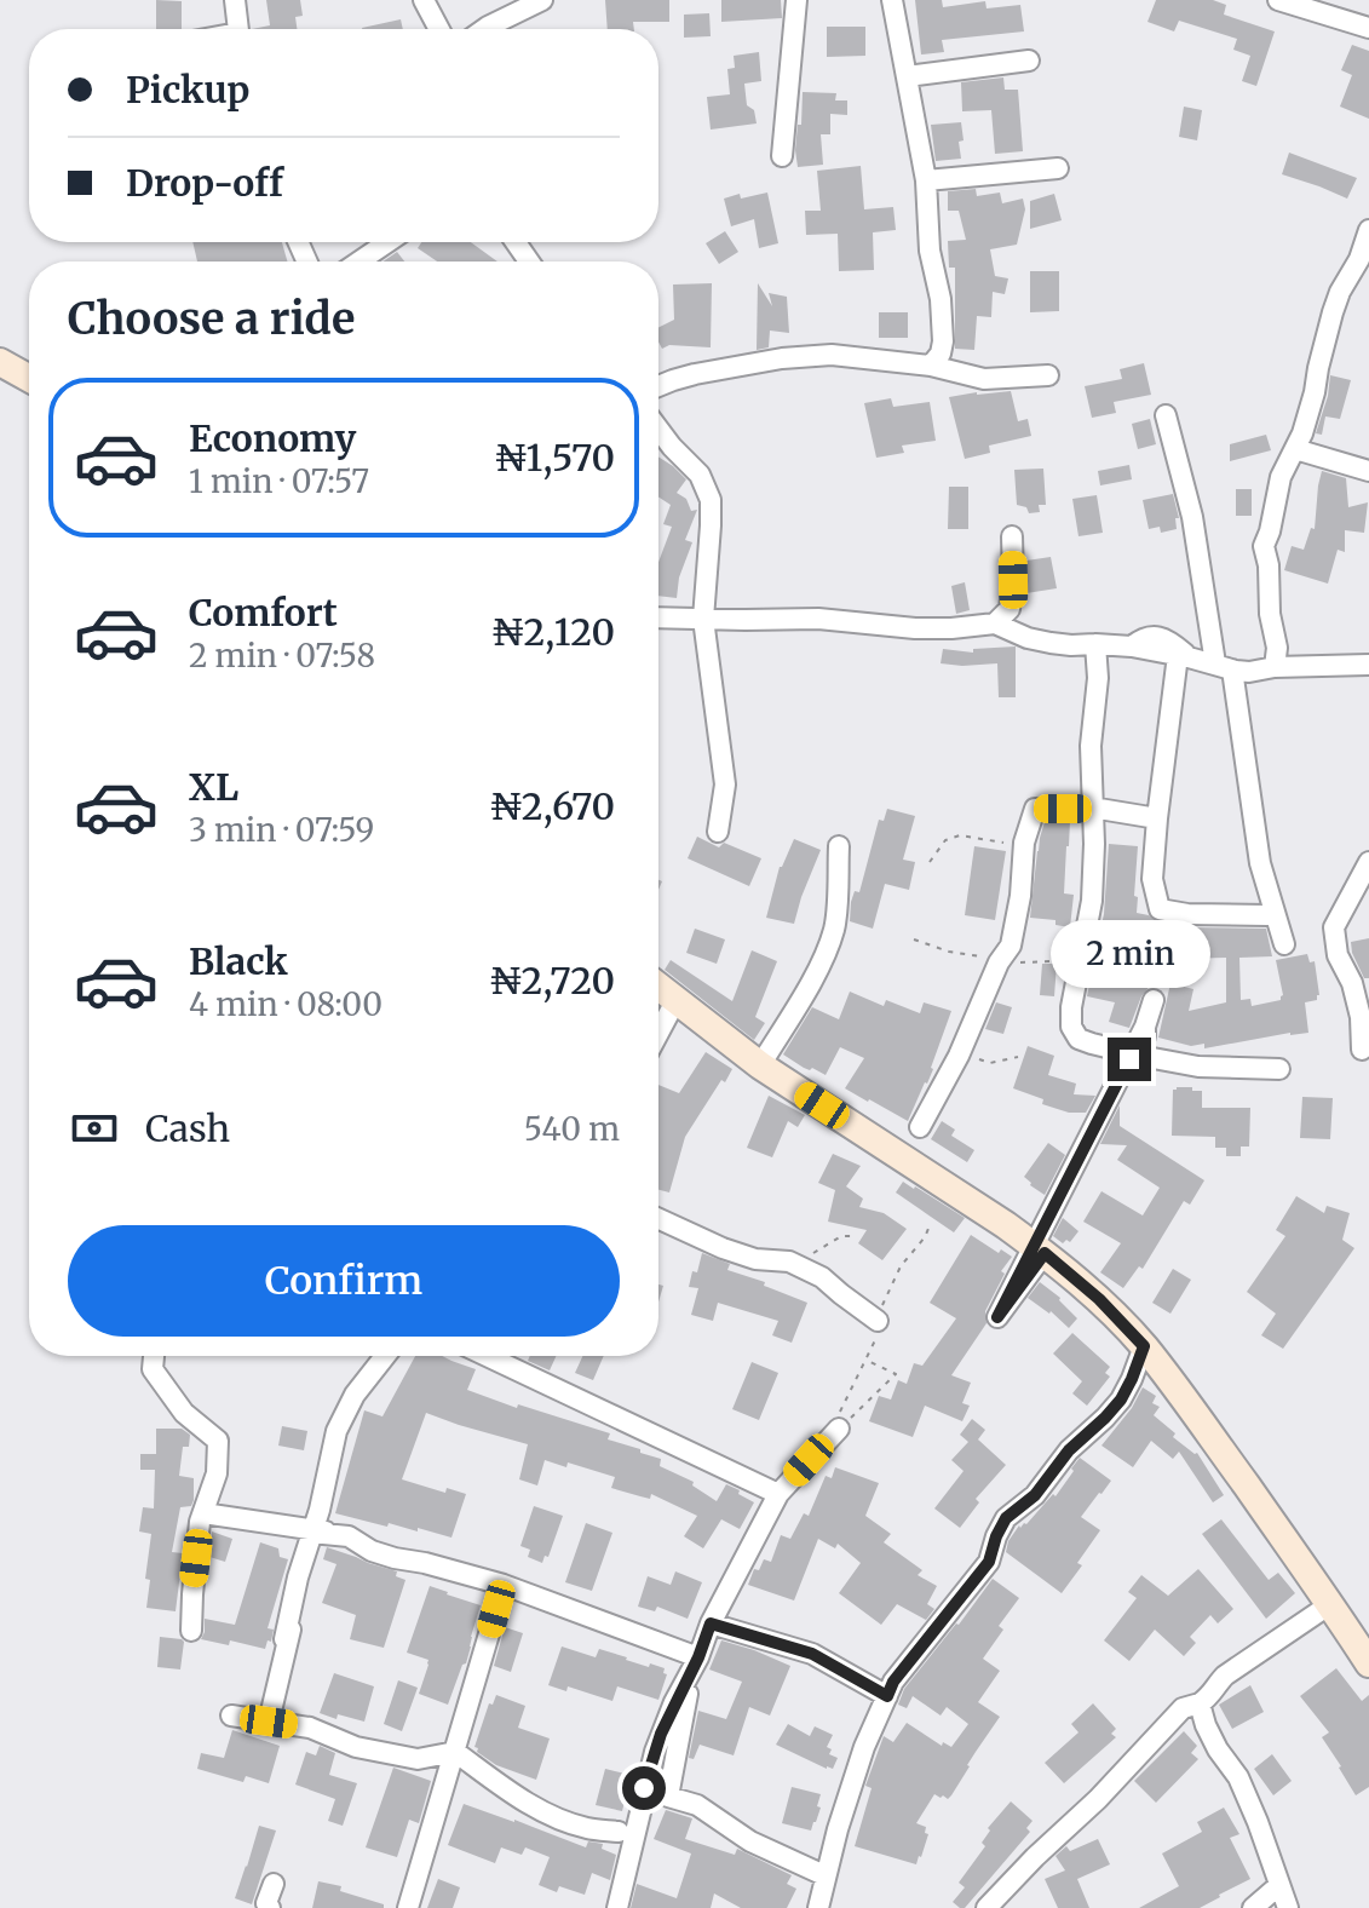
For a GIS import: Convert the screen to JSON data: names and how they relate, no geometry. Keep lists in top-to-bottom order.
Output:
{
  "page": {
    "banner": ["Pickup", "Drop-off"],
    "heading": "Choose a ride",
    "list": [
      {
        "name": "Economy",
        "note": "1 min · 07:57",
        "value": "₦1,570"
      },
      {
        "name": "Comfort",
        "note": "2 min · 07:58",
        "value": "₦2,120"
      },
      {
        "name": "XL",
        "note": "3 min · 07:59",
        "value": "₦2,670"
      },
      {
        "name": "Black",
        "note": "4 min · 08:00",
        "value": "₦2,720"
      }
    ],
    "bubble": "2 min",
    "pay": ["Cash", "540 m"],
    "buttons": "Confirm"
  }
}
